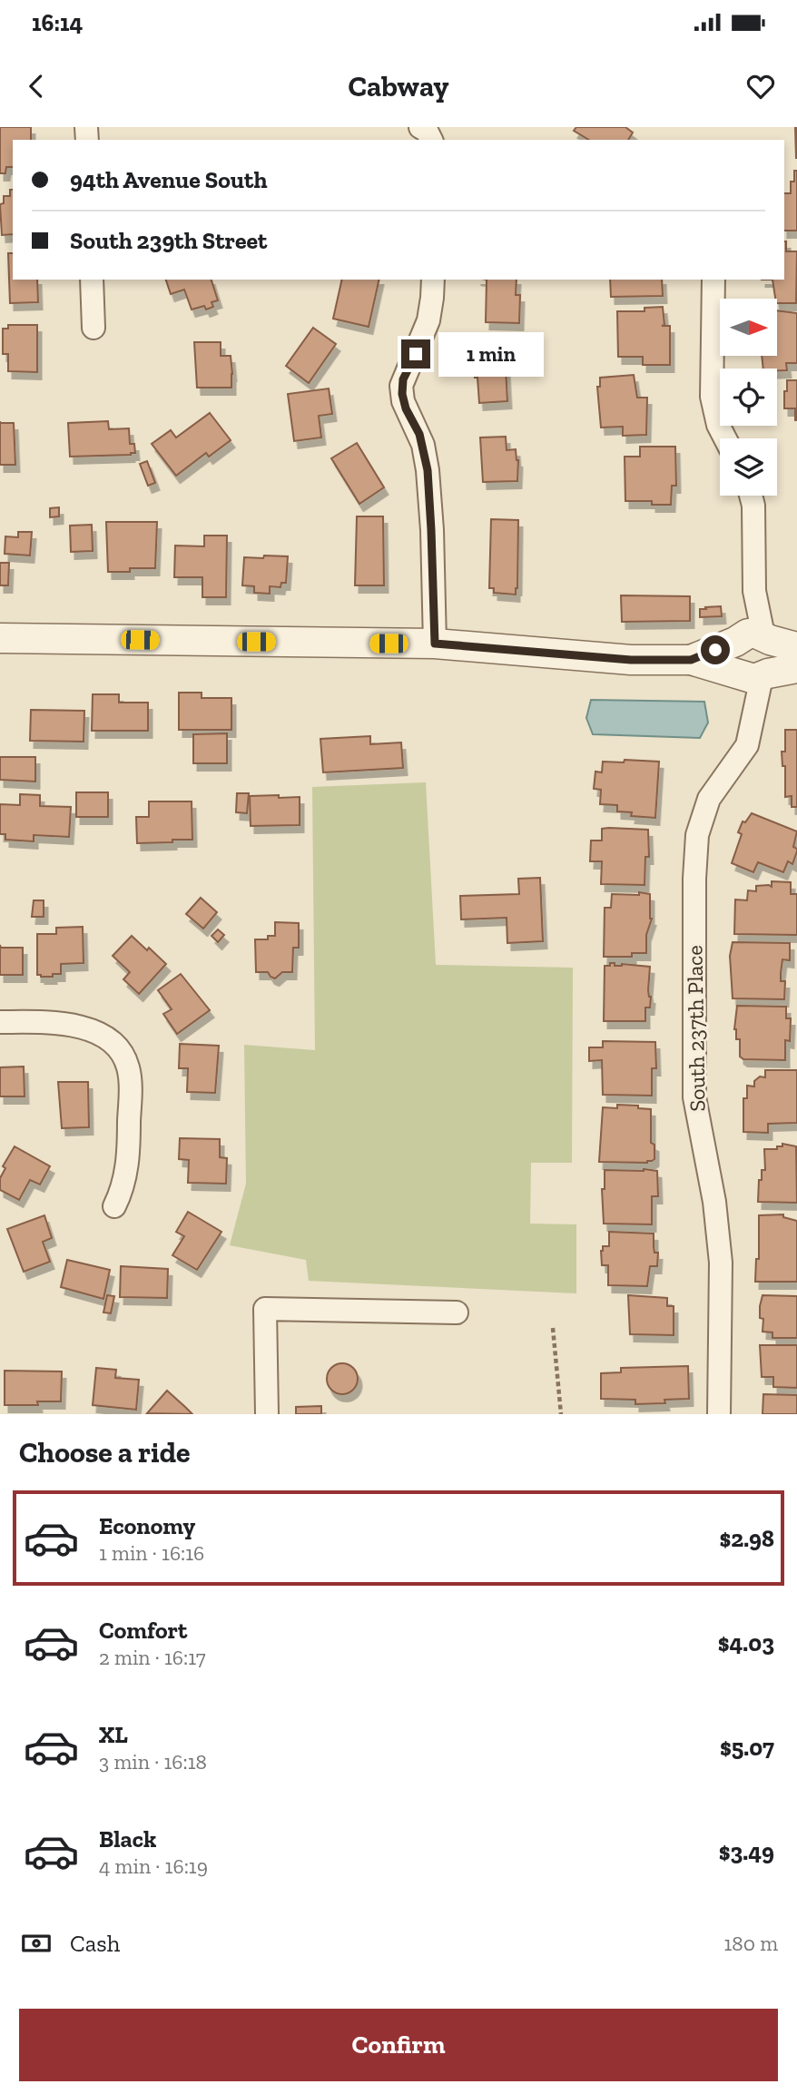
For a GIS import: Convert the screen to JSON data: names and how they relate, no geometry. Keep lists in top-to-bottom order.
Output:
{
  "streets": {
    "street": ["South 237th Place"]
  },
  "north": "right",
  "page": {
    "status": "16:14",
    "header": "Cabway",
    "banner": ["94th Avenue South", "South 239th Street"],
    "bubble": "1 min",
    "heading": "Choose a ride",
    "list": [
      {
        "name": "Economy",
        "note": "1 min · 16:16",
        "value": "$2.98"
      },
      {
        "name": "Comfort",
        "note": "2 min · 16:17",
        "value": "$4.03"
      },
      {
        "name": "XL",
        "note": "3 min · 16:18",
        "value": "$5.07"
      },
      {
        "name": "Black",
        "note": "4 min · 16:19",
        "value": "$3.49"
      }
    ],
    "pay": ["Cash", "180 m"],
    "buttons": "Confirm"
  }
}
